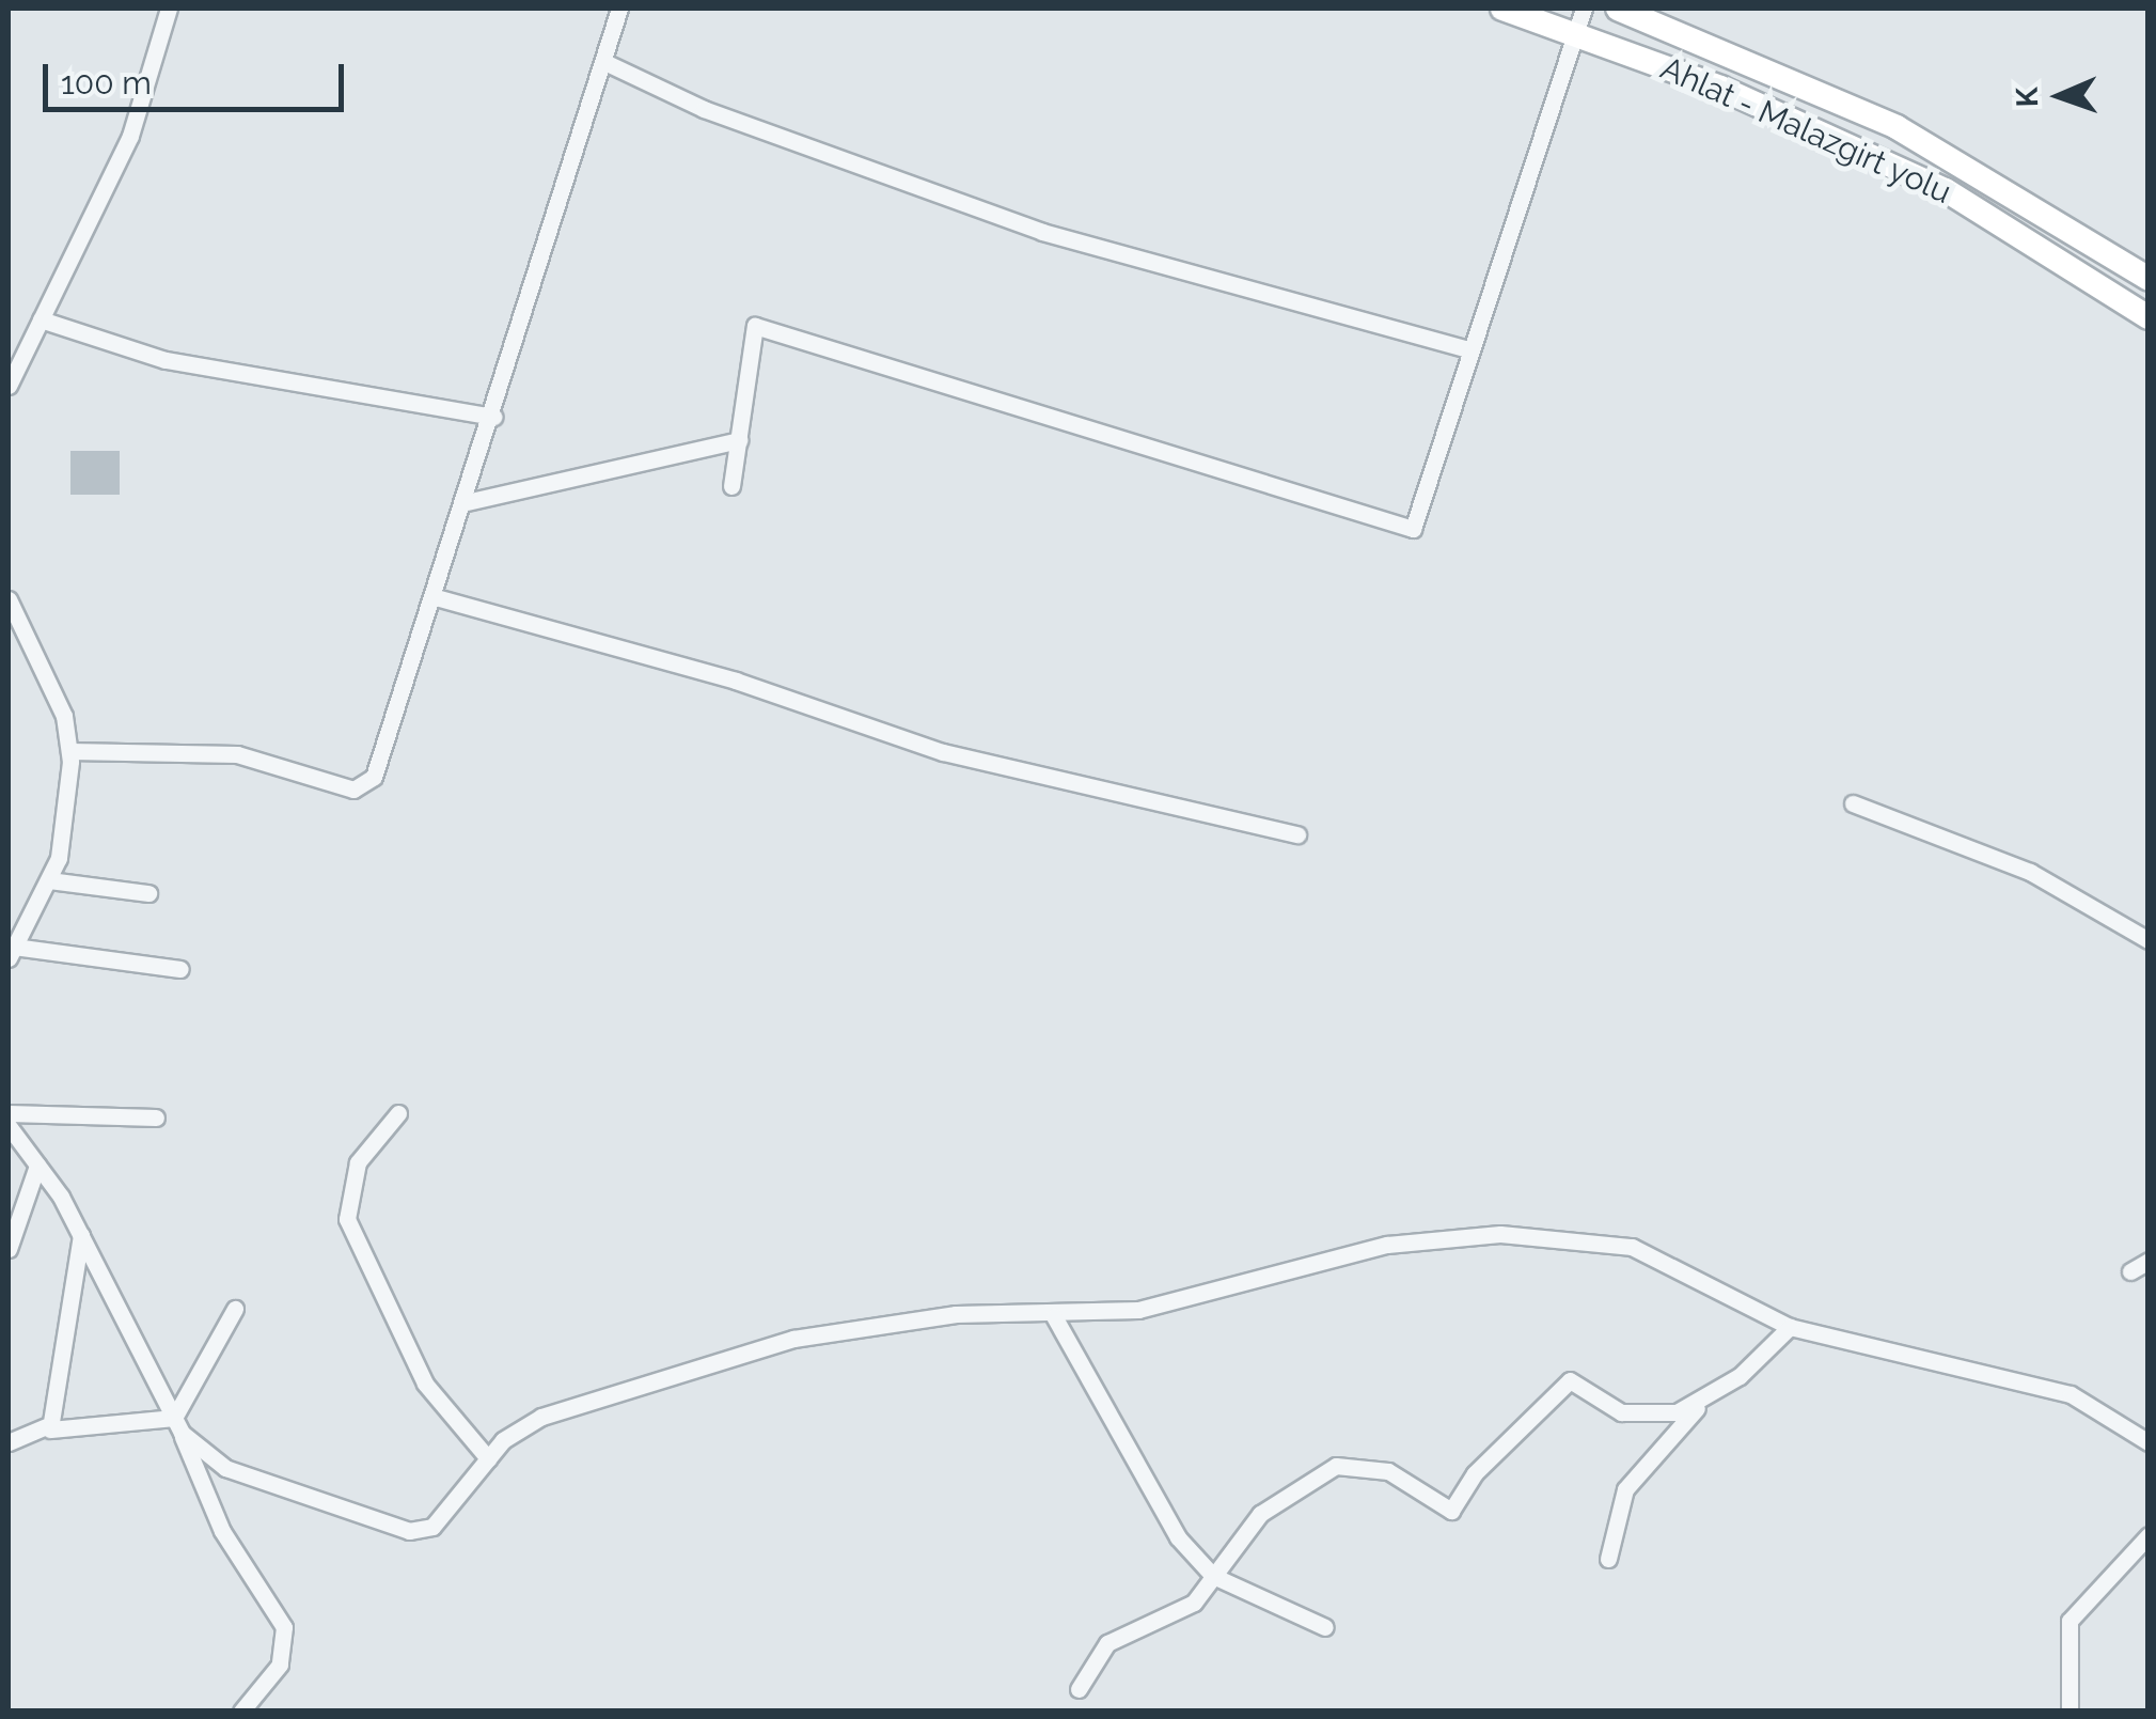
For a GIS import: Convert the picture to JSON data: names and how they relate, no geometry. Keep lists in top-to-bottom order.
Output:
{
  "streets": {
    "main road": ["Ahlat - Malazgirt yolu"]
  },
  "scale_bar": "100 m",
  "north": "left"
}
